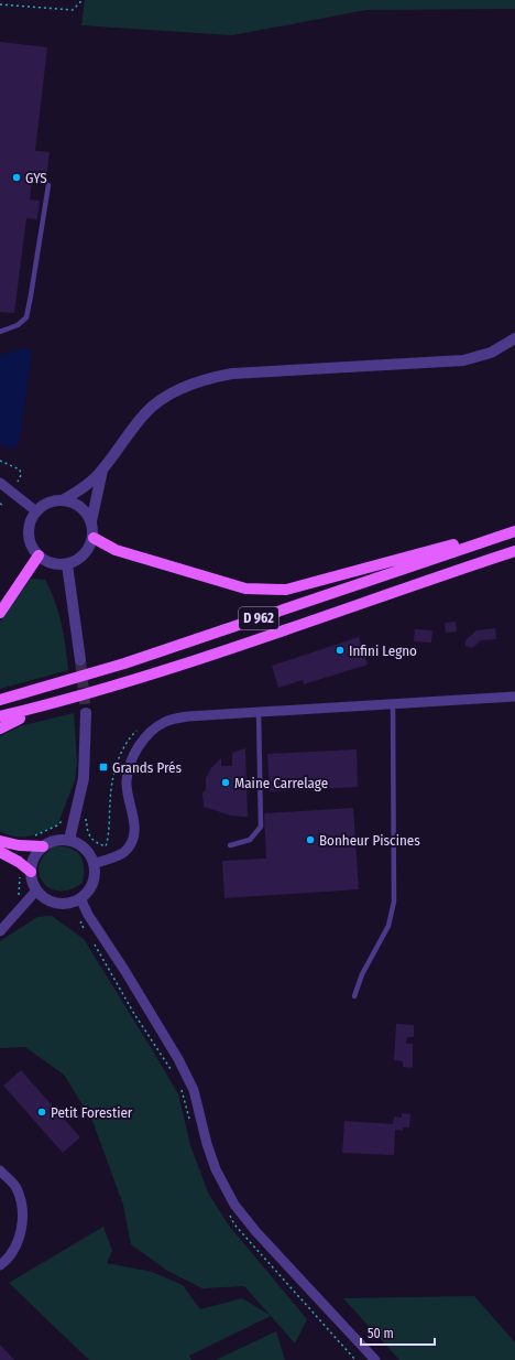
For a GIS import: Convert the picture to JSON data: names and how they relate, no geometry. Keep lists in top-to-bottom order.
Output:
{
  "streets": {
    "main road": ["D 962"]
  },
  "places": {
    "other": [
      "GYS",
      "Infini Legno",
      "Maine Carrelage",
      "Bonheur Piscines",
      "Petit Forestier"
    ],
    "transit": ["Grands Prés"]
  },
  "scale_bar": "50 m"
}
